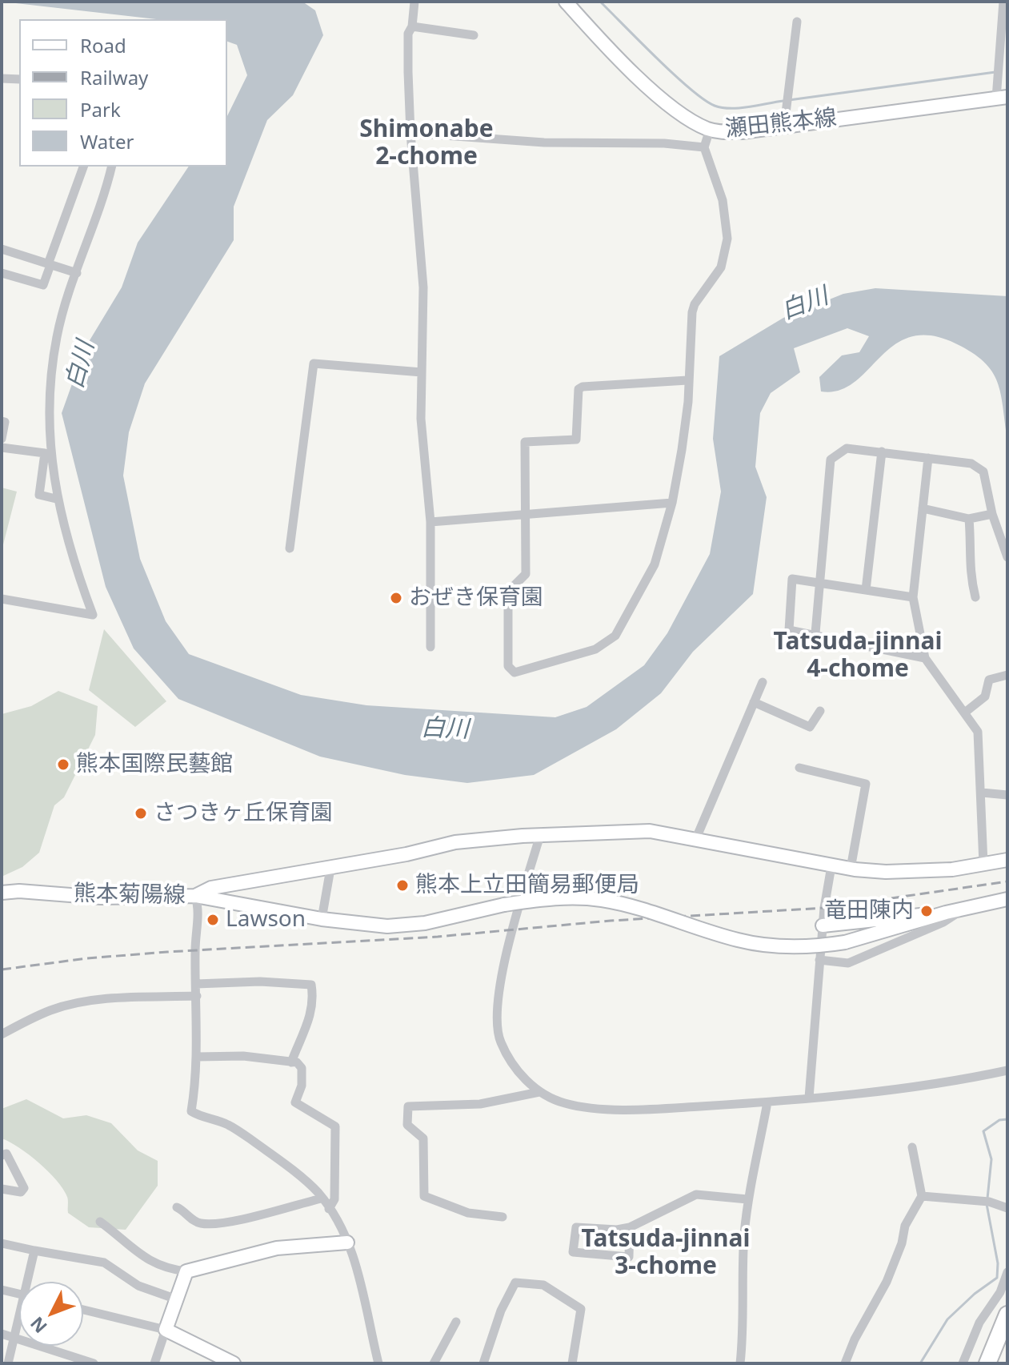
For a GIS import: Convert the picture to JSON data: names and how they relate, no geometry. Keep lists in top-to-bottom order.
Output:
{
  "streets": {
    "main road": ["瀬田熊本線", "熊本菊陽線"]
  },
  "districts": ["Shimonabe 2-chome", "Tatsuda-jinnai 4-chome", "Tatsuda-jinnai 3-chome"],
  "water": ["白川"],
  "places": [
    "おぜき保育園",
    "熊本国際民藝館",
    "さつきヶ丘保育園",
    "熊本上立田簡易郵便局",
    "竜田陳内",
    "Lawson"
  ],
  "legend": [
    "Road",
    "Railway",
    "Park",
    "Water"
  ],
  "north": "bottom left"
}
